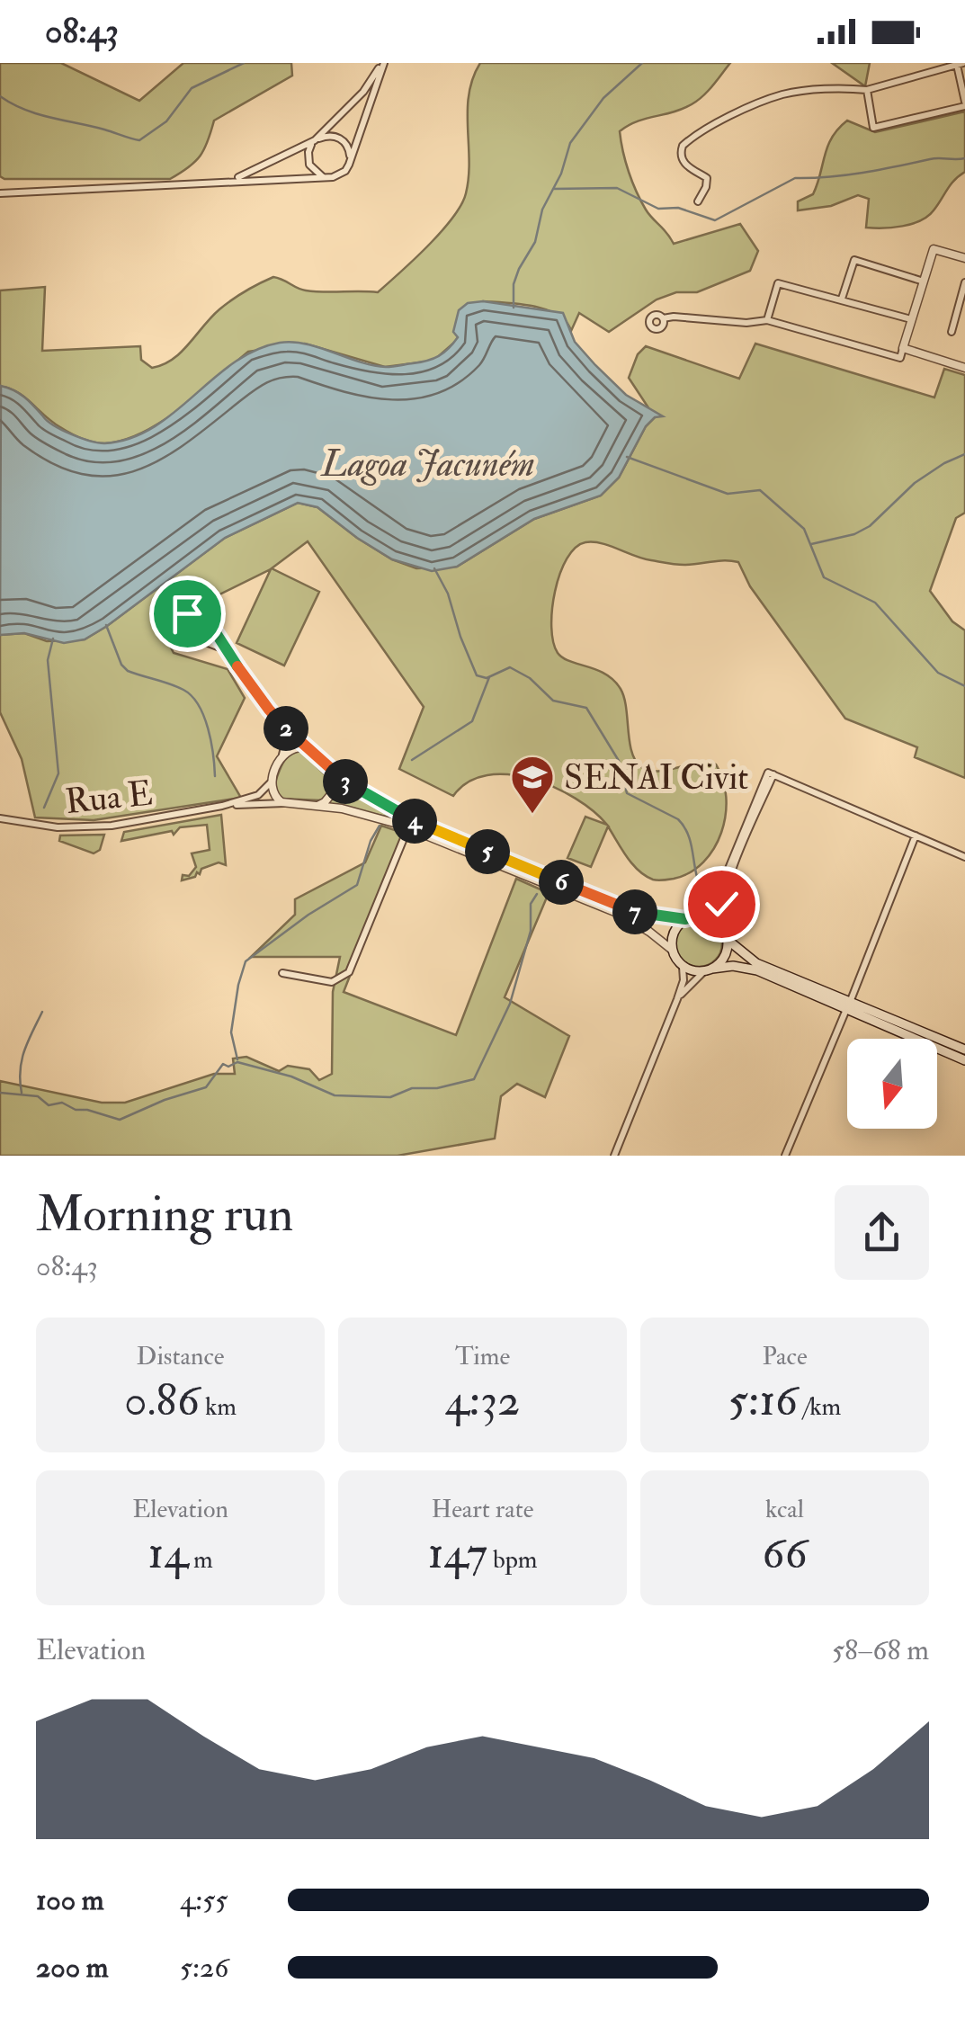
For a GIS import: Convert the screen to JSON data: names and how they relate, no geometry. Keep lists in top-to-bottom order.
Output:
{
  "streets": {
    "street": ["Rua E"]
  },
  "water": ["Lagoa Jacuném"],
  "places": {
    "school or university": ["SENAI Civit"]
  },
  "north": "bottom",
  "page": {
    "status": "08:43",
    "pins": [
      "2",
      "3",
      "4",
      "5",
      "6",
      "7"
    ],
    "heading": ["Morning run", "08:43"],
    "stats": [
      ["Distance", "0.86 km"],
      ["Time", "4:32"],
      ["Pace", "5:16 /km"],
      ["Elevation", "14 m"],
      ["Heart rate", "147 bpm"],
      ["kcal", "66"]
    ],
    "chart": ["Elevation", "58–68 m"],
    "list": [
      {
        "name": "100 m",
        "note": "4:55"
      },
      {
        "name": "200 m",
        "note": "5:26"
      }
    ]
  }
}
